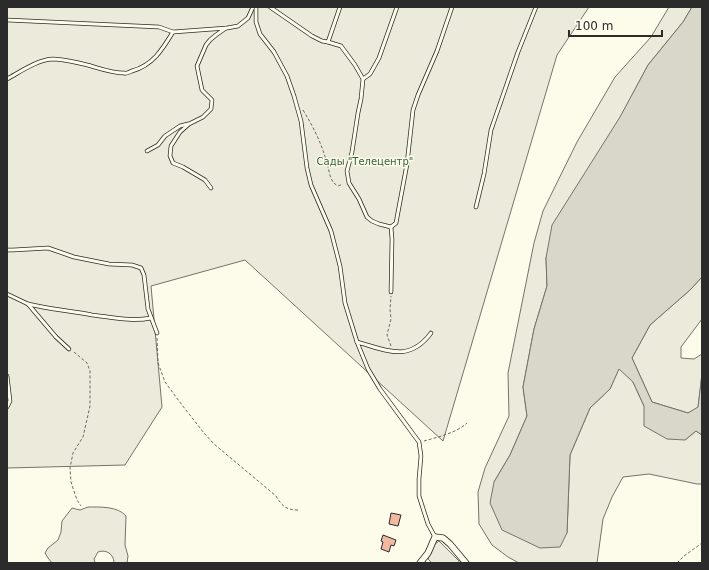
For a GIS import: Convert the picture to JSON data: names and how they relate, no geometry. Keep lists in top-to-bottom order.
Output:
{
  "parks": ["Сады \"Телецентр\""],
  "scale_bar": "100 m"
}
